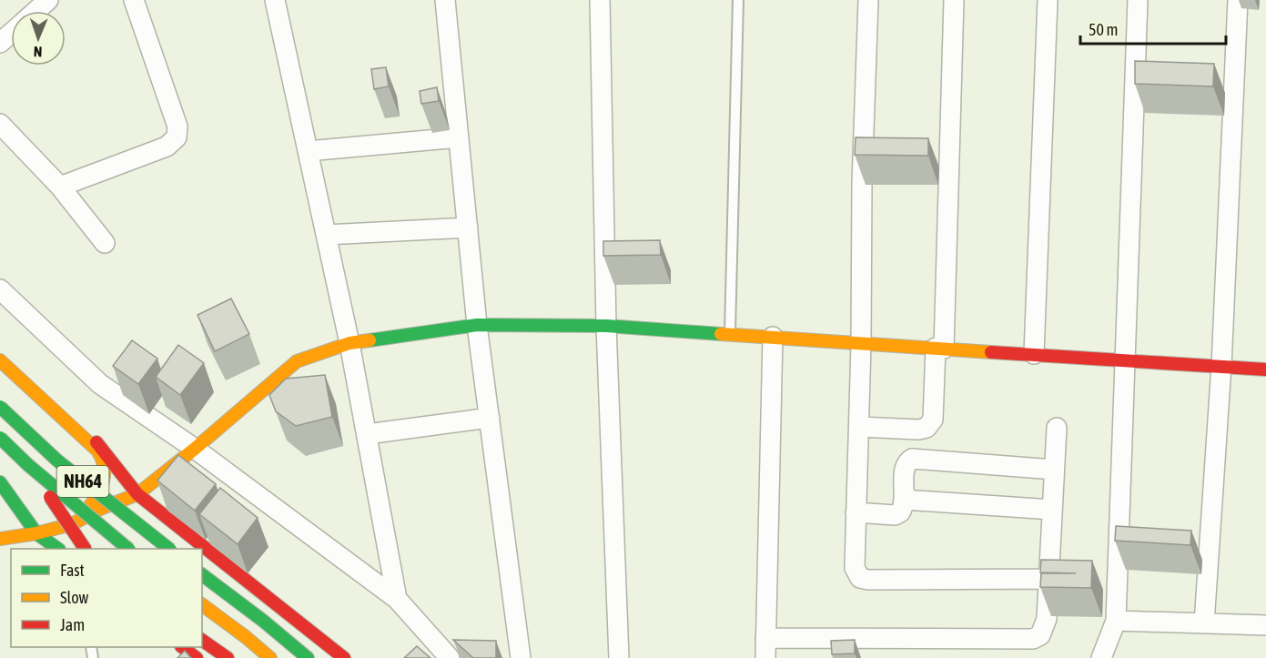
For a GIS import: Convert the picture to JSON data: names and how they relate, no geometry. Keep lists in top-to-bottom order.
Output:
{
  "streets": {
    "main road": ["NH64"]
  },
  "legend": ["Fast", "Slow", "Jam"],
  "scale_bar": "50 m",
  "north": "bottom"
}
